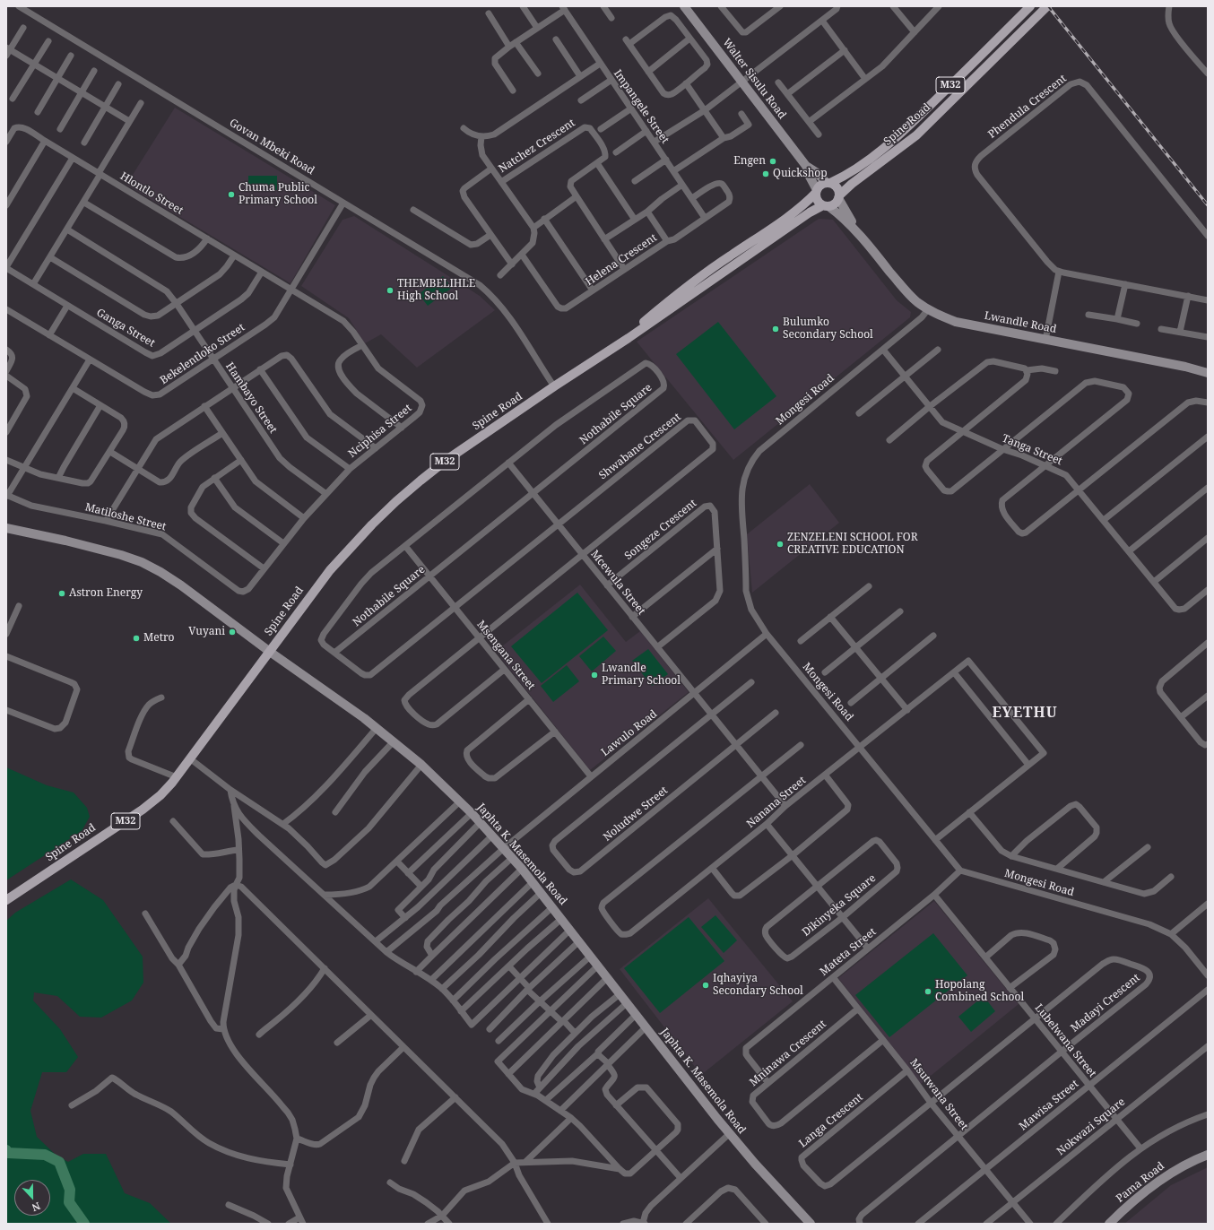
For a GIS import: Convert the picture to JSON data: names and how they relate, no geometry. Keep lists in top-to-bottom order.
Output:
{
  "streets": {
    "main road": [
      "Walter Sisulu Road",
      "M32",
      "Spine Road",
      "Lwandle Road",
      "Japhta K. Masemola Road",
      "Pama Road"
    ],
    "street": [
      "Impangele Street",
      "Phendula Crescent",
      "Natchez Crescent",
      "Govan Mbeki Road",
      "Hlontlo Street",
      "Helena Crescent",
      "Ganga Street",
      "Bekelentloko Street",
      "Hambayo Street",
      "Mongesi Road",
      "Nothabile Square",
      "Nciphisa Street",
      "Shwabane Crescent",
      "Tanga Street",
      "Matiloshe Street",
      "Songeze Crescent",
      "Mcewula Street",
      "Msengana Street",
      "Lawulo Road",
      "Nanana Street",
      "Noludwe Street",
      "Dikinyeka Square",
      "Mateta Street",
      "Madayi Crescent",
      "Lubelwana Street",
      "Mninawa Crescent",
      "Msutwana Street",
      "Mawisa Street",
      "Langa Crescent",
      "Nokwazi Square"
    ]
  },
  "crossings": [
    ["Walter Sisulu Road", "Spine Road"],
    ["Walter Sisulu Road", "Lwandle Road"],
    ["Spine Road", "Govan Mbeki Road"],
    ["Spine Road", "Lwandle Road"],
    ["Spine Road", "Japhta K. Masemola Road"],
    ["Govan Mbeki Road", "Bekelentloko Street"],
    ["Hlontlo Street", "Ganga Street"],
    ["Hlontlo Street", "Bekelentloko Street"],
    ["Hlontlo Street", "Nciphisa Street"],
    ["Lwandle Road", "Mongesi Road"],
    ["Ganga Street", "Hambayo Street"],
    ["Bekelentloko Street", "Hambayo Street"],
    ["Bekelentloko Street", "Nciphisa Street"],
    ["Hambayo Street", "Nciphisa Street"],
    ["Mongesi Road", "Tanga Street"],
    ["Mongesi Road", "Lawulo Road"],
    ["Mongesi Road", "Nanana Street"],
    ["Mongesi Road", "Mateta Street"],
    ["Nothabile Square", "Shwabane Crescent"],
    ["Nothabile Square", "Mcewula Street"],
    ["Nothabile Square", "Msengana Street"],
    ["Nciphisa Street", "Matiloshe Street"],
    ["Shwabane Crescent", "Mcewula Street"],
    ["Shwabane Crescent", "Msengana Street"],
    ["Songeze Crescent", "Mcewula Street"],
    ["Mcewula Street", "Lawulo Road"],
    ["Mcewula Street", "Nanana Street"],
    ["Mcewula Street", "Noludwe Street"],
    ["Msengana Street", "Lawulo Road"],
    ["Lawulo Road", "Japhta K. Masemola Road"],
    ["Mateta Street", "Lubelwana Street"],
    ["Mateta Street", "Mninawa Crescent"],
    ["Mateta Street", "Msutwana Street"],
    ["Madayi Crescent", "Lubelwana Street"],
    ["Madayi Crescent", "Msutwana Street"],
    ["Madayi Crescent", "Langa Crescent"],
    ["Lubelwana Street", "Mawisa Street"],
    ["Lubelwana Street", "Nokwazi Square"],
    ["Mninawa Crescent", "Msutwana Street"],
    ["Msutwana Street", "Mawisa Street"],
    ["Msutwana Street", "Langa Crescent"],
    ["Msutwana Street", "Nokwazi Square"]
  ],
  "districts": ["EYETHU"],
  "places": [
    "Engen",
    "Quickshop",
    "Chuma Public Primary School",
    "THEMBELIHLE High School",
    "Bulumko Secondary School",
    "ZENZELENI SCHOOL FOR CREATIVE EDUCATION",
    "Astron Energy",
    "Vuyani",
    "Metro",
    "Lwandle Primary School",
    "Iqhayiya Secondary School",
    "Hopolang Combined School"
  ],
  "north": "bottom"
}
